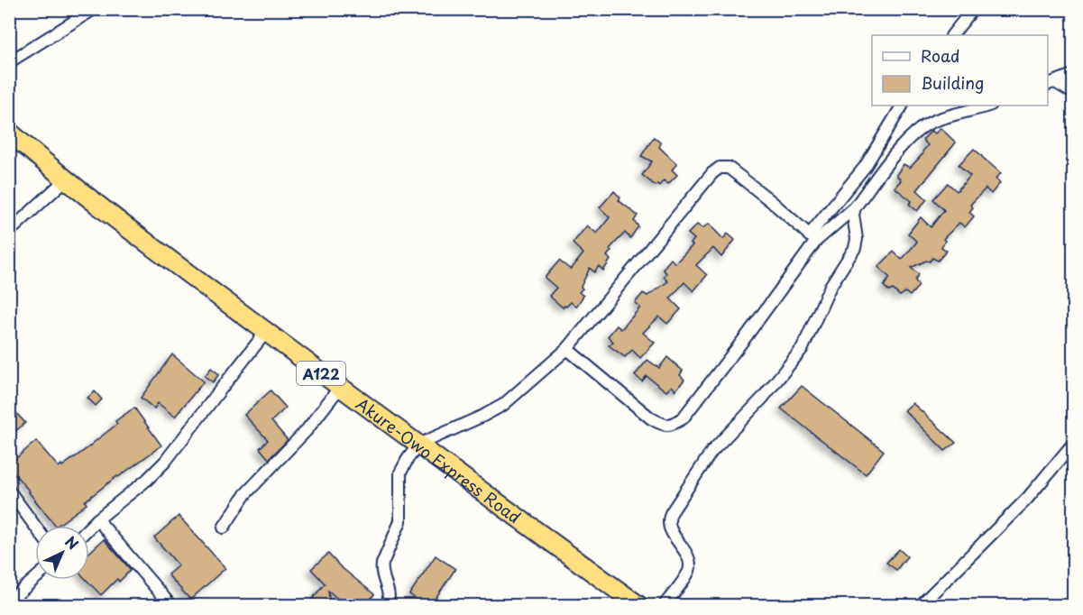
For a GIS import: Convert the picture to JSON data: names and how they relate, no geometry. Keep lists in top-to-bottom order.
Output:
{
  "streets": {
    "highway": ["A122", "Akure-Owo Express Road"]
  },
  "legend": ["Road", "Building"],
  "north": "top right"
}
